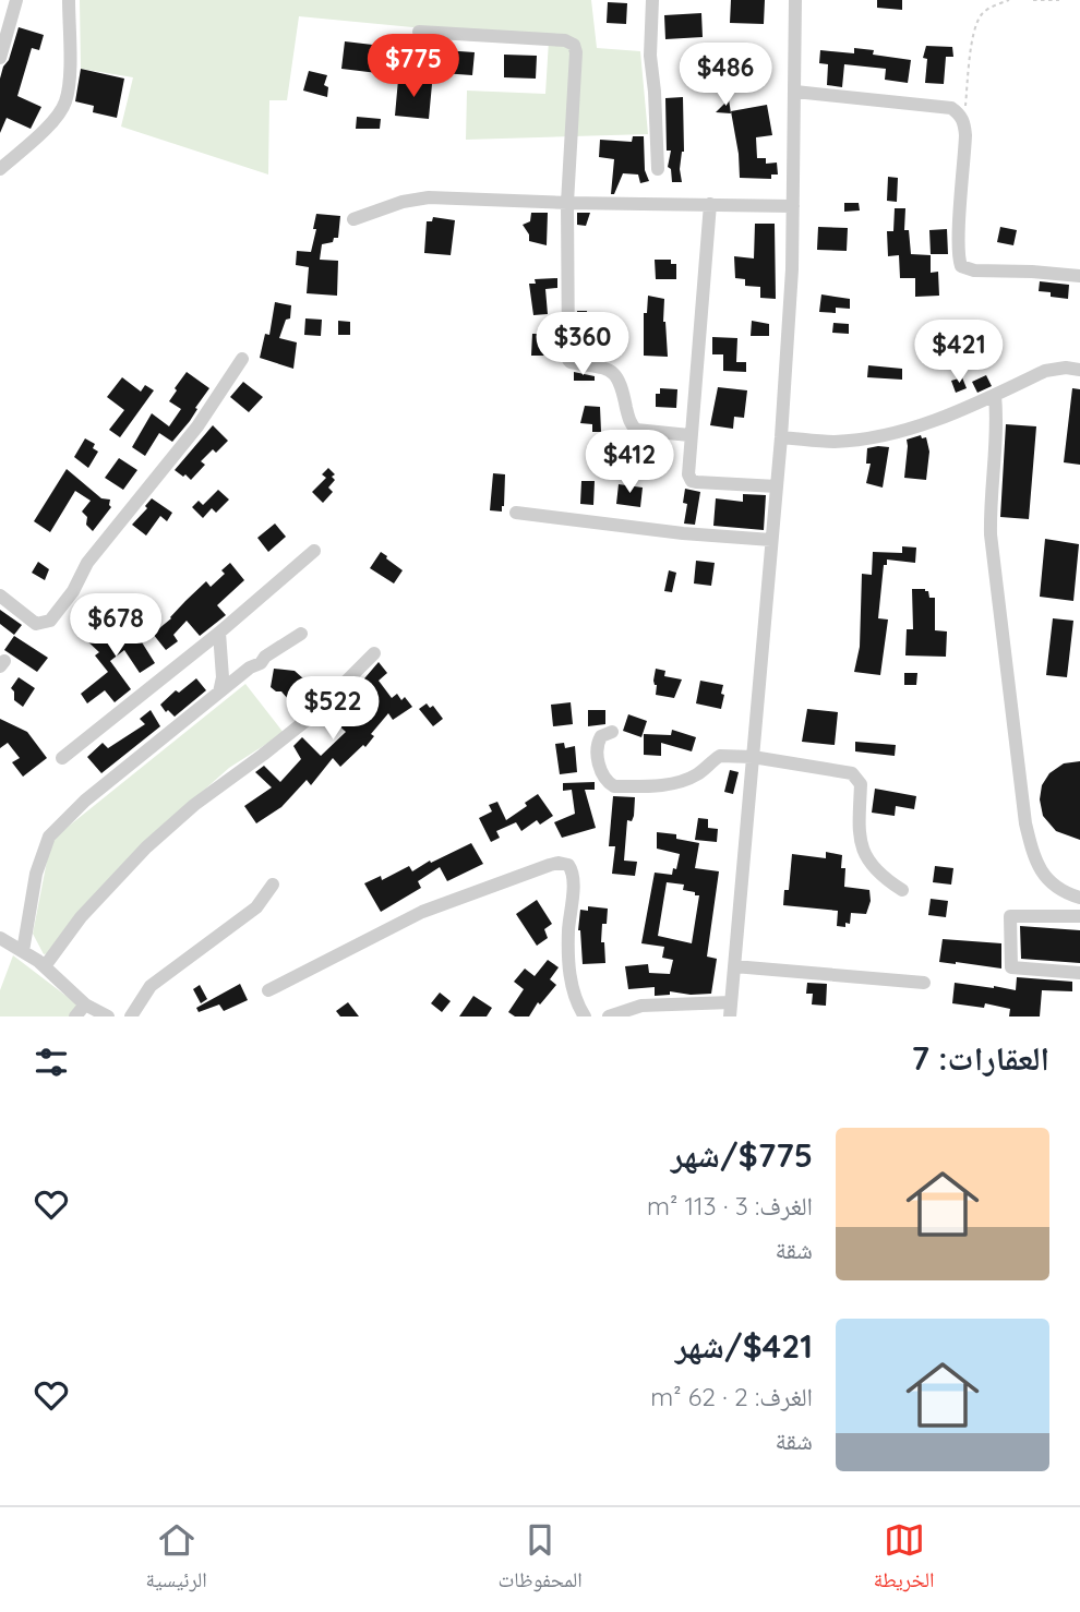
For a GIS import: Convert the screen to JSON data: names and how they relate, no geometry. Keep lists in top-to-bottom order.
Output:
{
  "page": {
    "price": [
      "$775",
      "$486",
      "$360",
      "$421",
      "$412",
      "$678",
      "$522"
    ],
    "heading": "العقارات: 7",
    "list": [
      {
        "name": "$775/شهر",
        "note": "الغرف: 3 · 113 m² · شقة"
      },
      {
        "name": "$421/شهر",
        "note": "الغرف: 2 · 62 m² · شقة"
      }
    ],
    "tabs": ["الخريطة", "المحفوظات", "الرئيسية"]
  }
}
